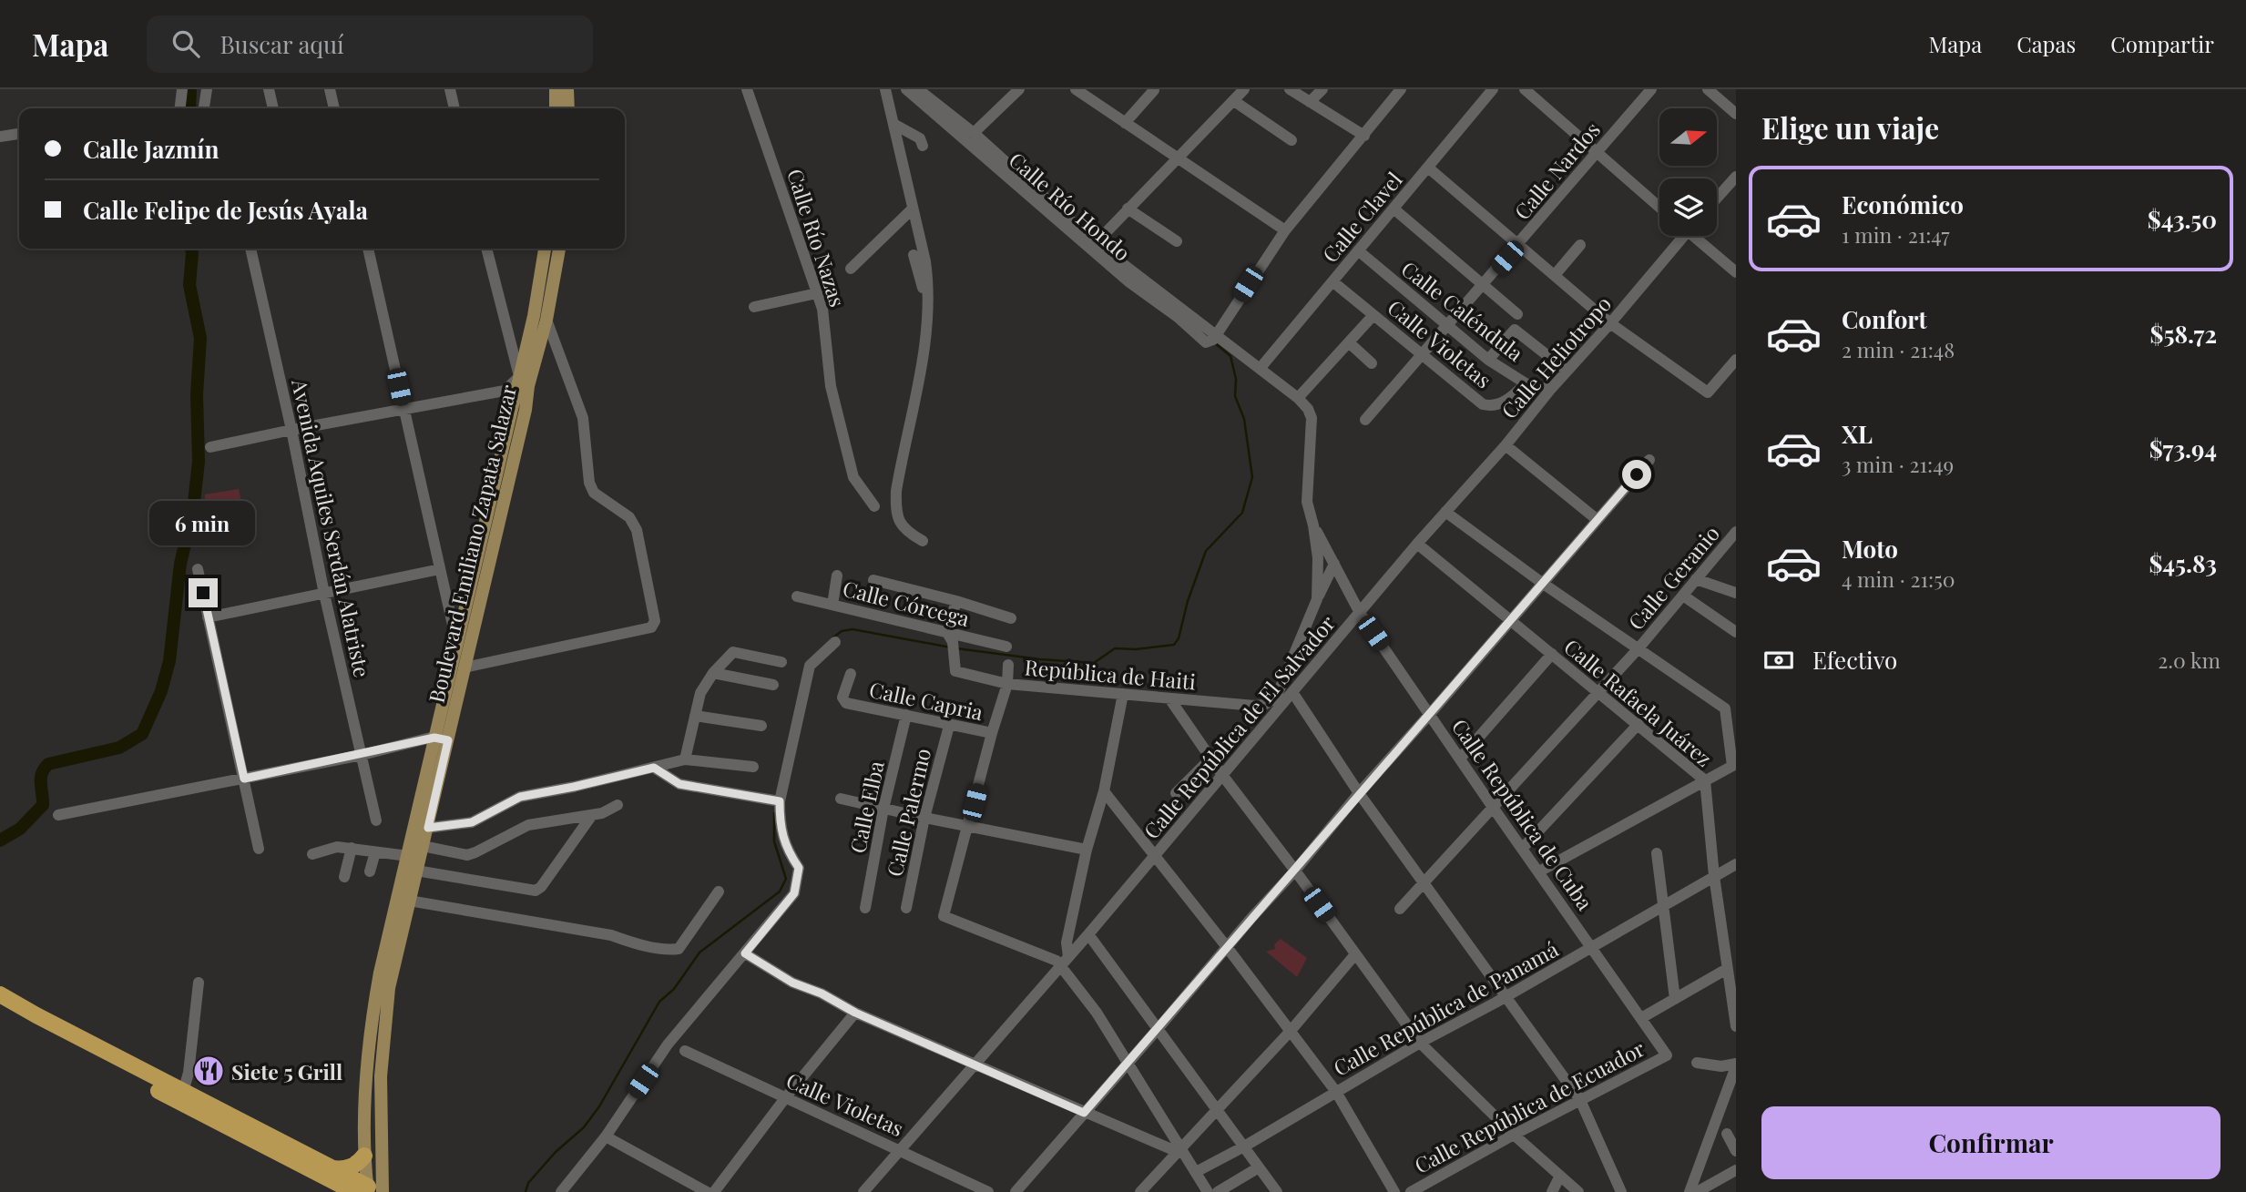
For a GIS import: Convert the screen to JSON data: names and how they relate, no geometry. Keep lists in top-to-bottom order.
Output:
{
  "streets": {
    "main road": ["Boulevard Emiliano Zapata Salazar"],
    "street": [
      "Calle Nardos",
      "Calle Río Hondo",
      "Calle Clavel",
      "Calle Río Nazas",
      "Calle Caléndula",
      "Calle Violetas",
      "Calle Heliotropo",
      "Avenida Aquiles Serdán Alatriste",
      "Calle Geranio",
      "Calle Córcega",
      "República de Haiti",
      "Calle Capria",
      "Calle Rafaela Juárez",
      "Calle República de El Salvador",
      "Calle Elba",
      "Calle Palermo",
      "Calle República de Cuba",
      "Calle República de Panamá",
      "Calle República de Ecuador"
    ]
  },
  "crossings": [
    ["Calle Nardos", "Calle Caléndula"],
    ["Calle Nardos", "Calle Violetas"],
    ["Calle Clavel", "Calle Caléndula"],
    ["Calle Clavel", "Calle Violetas"],
    ["Calle Caléndula", "Calle Violetas"],
    ["Calle Caléndula", "Calle Heliotropo"],
    ["Calle Violetas", "Calle República de El Salvador"],
    ["Calle Heliotropo", "Calle República de El Salvador"],
    ["Calle Geranio", "Calle Rafaela Juárez"],
    ["Calle Geranio", "Calle República de Cuba"],
    ["Calle Córcega", "República de Haiti"],
    ["Calle Capria", "Calle Elba"],
    ["Calle Capria", "Calle Palermo"],
    ["Calle Rafaela Juárez", "Calle República de El Salvador"],
    ["Calle Rafaela Juárez", "Calle República de Panamá"],
    ["Calle República de El Salvador", "Calle República de Cuba"],
    ["Calle República de Cuba", "Calle República de Panamá"],
    ["Calle República de Cuba", "Calle República de Ecuador"]
  ],
  "places": {
    "restaurant": ["Siete 5 Grill"]
  },
  "north": "right",
  "page": {
    "header": "Mapa",
    "search": "Buscar aquí",
    "nav": ["Mapa", "Capas", "Compartir"],
    "heading": "Elige un viaje",
    "banner": ["Calle Jazmín", "Calle Felipe de Jesús Ayala"],
    "list": [
      {
        "name": "Económico",
        "note": "1 min · 21:47",
        "value": "$43.50"
      },
      {
        "name": "Confort",
        "note": "2 min · 21:48",
        "value": "$58.72"
      },
      {
        "name": "XL",
        "note": "3 min · 21:49",
        "value": "$73.94"
      },
      {
        "name": "Moto",
        "note": "4 min · 21:50",
        "value": "$45.83"
      }
    ],
    "bubble": "6 min",
    "pay": ["Efectivo", "2.0 km"],
    "buttons": "Confirmar"
  }
}
